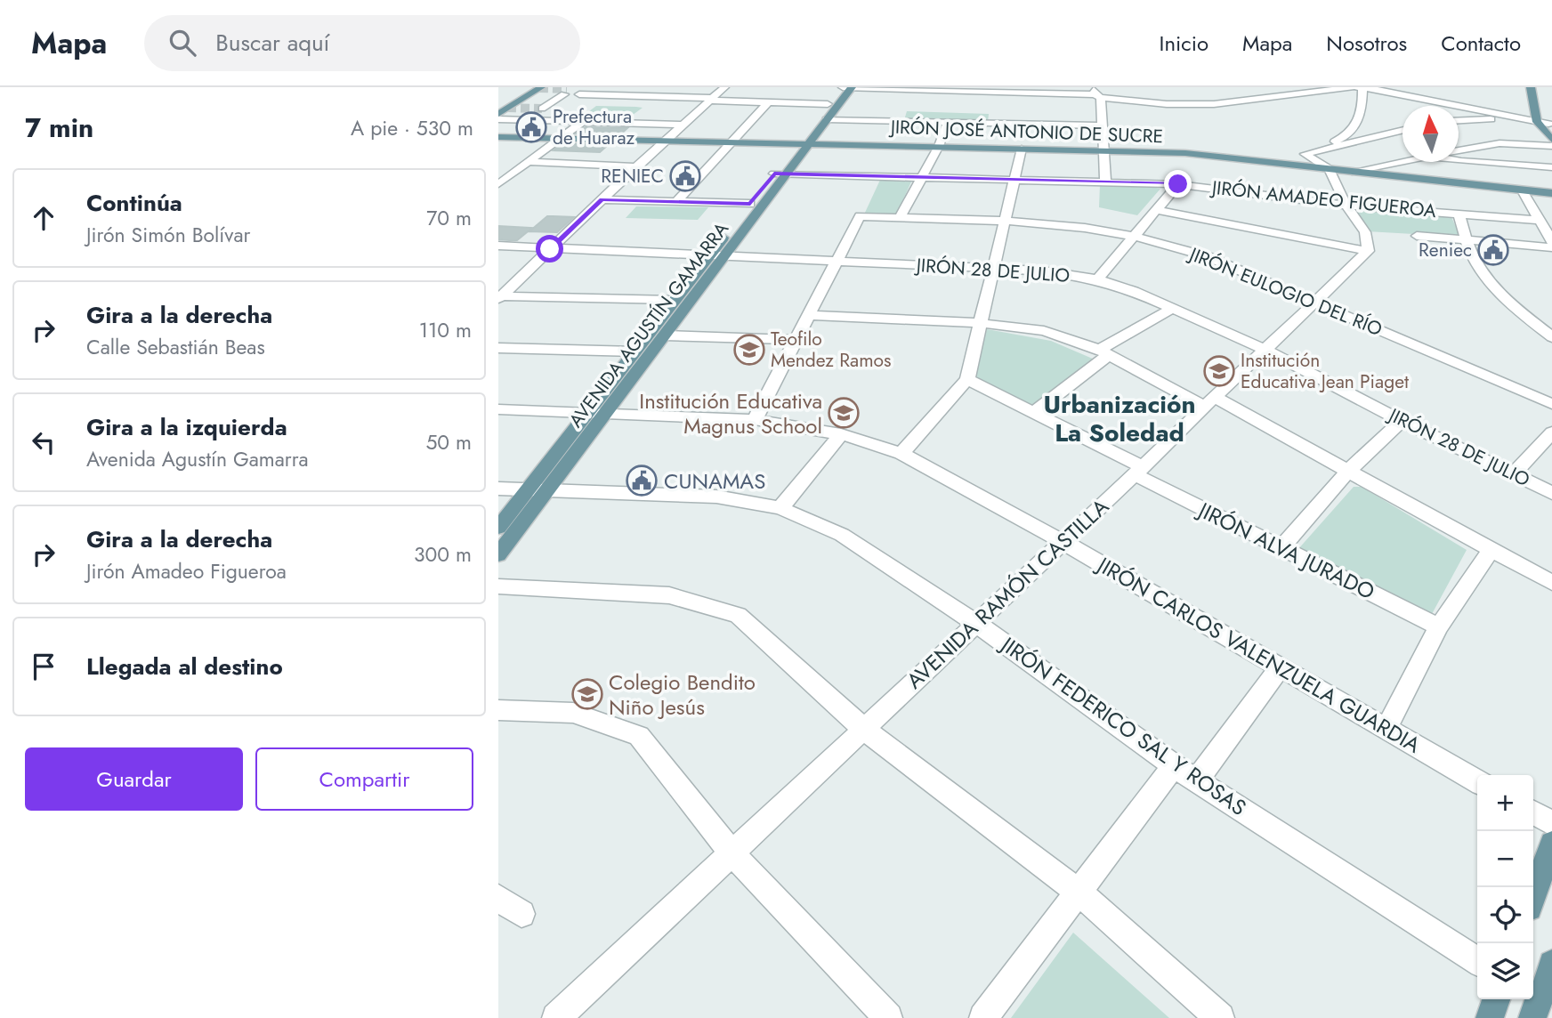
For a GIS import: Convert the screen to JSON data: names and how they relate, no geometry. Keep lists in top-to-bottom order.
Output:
{
  "streets": {
    "main road": ["JIRÓN JOSÉ ANTONIO DE SUCRE", "AVENIDA AGUSTÍN GAMARRA"],
    "street": [
      "JIRÓN AMADEO FIGUEROA",
      "JIRÓN 28 DE JULIO",
      "JIRÓN EULOGIO DEL RÍO",
      "JIRÓN ALVA JURADO",
      "AVENIDA RAMÓN CASTILLA",
      "JIRÓN CARLOS VALENZUELA GUARDIA",
      "JIRÓN FEDERICO SAL Y ROSAS"
    ]
  },
  "crossings": [
    ["JIRÓN JOSÉ ANTONIO DE SUCRE", "AVENIDA AGUSTÍN GAMARRA"],
    ["JIRÓN AMADEO FIGUEROA", "AVENIDA AGUSTÍN GAMARRA"],
    ["JIRÓN 28 DE JULIO", "JIRÓN EULOGIO DEL RÍO"],
    ["JIRÓN 28 DE JULIO", "AVENIDA AGUSTÍN GAMARRA"],
    ["JIRÓN 28 DE JULIO", "AVENIDA RAMÓN CASTILLA"],
    ["JIRÓN EULOGIO DEL RÍO", "AVENIDA RAMÓN CASTILLA"],
    ["AVENIDA AGUSTÍN GAMARRA", "JIRÓN CARLOS VALENZUELA GUARDIA"],
    ["AVENIDA AGUSTÍN GAMARRA", "JIRÓN FEDERICO SAL Y ROSAS"],
    ["JIRÓN ALVA JURADO", "AVENIDA RAMÓN CASTILLA"],
    ["AVENIDA RAMÓN CASTILLA", "JIRÓN CARLOS VALENZUELA GUARDIA"],
    ["AVENIDA RAMÓN CASTILLA", "JIRÓN FEDERICO SAL Y ROSAS"]
  ],
  "districts": ["Urbanización La Soledad"],
  "places": {
    "public building": [
      "Prefectura de Huaraz",
      "RENIEC",
      "Reniec",
      "CUNAMAS"
    ],
    "school or university": [
      "Teofilo Mendez Ramos",
      "Institución Educativa Jean Piaget",
      "Institución Educativa Magnus School",
      "Colegio Bendito Niño Jesús"
    ]
  },
  "north": "top",
  "page": {
    "header": "Mapa",
    "search": "Buscar aquí",
    "nav": [
      "Inicio",
      "Mapa",
      "Nosotros",
      "Contacto"
    ],
    "heading": ["7 min", "A pie · 530 m"],
    "list": [
      ["Continúa", "Jirón Simón Bolívar", "70 m"],
      ["Gira a la derecha", "Calle Sebastián Beas", "110 m"],
      ["Gira a la izquierda", "Avenida Agustín Gamarra", "50 m"],
      ["Gira a la derecha", "Jirón Amadeo Figueroa", "300 m"],
      "Llegada al destino"
    ],
    "buttons": ["Guardar", "Compartir"],
    "map_buttons": ["+", "−"]
  }
}
